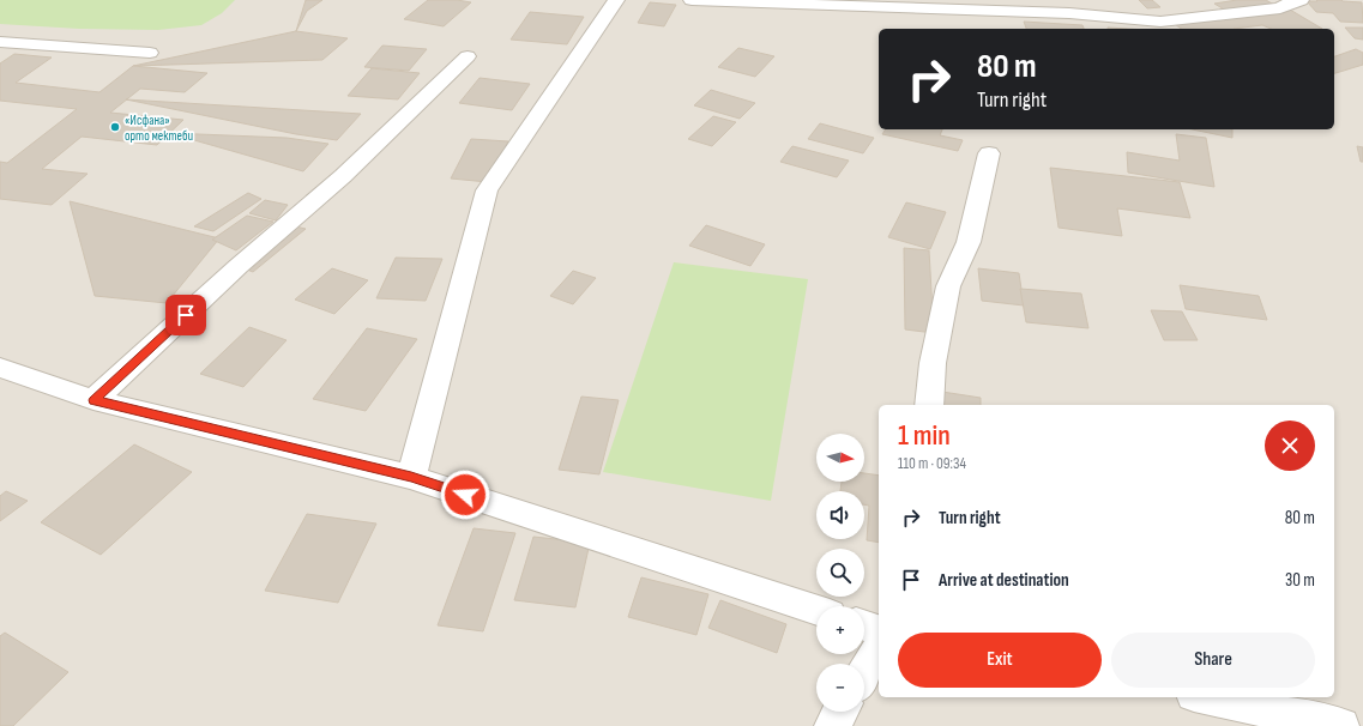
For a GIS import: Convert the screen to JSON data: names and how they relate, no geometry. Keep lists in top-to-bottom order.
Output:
{
  "places": ["«Исфана» орто мектеби"],
  "north": "right",
  "page": {
    "turn": ["80 m", "Turn right"],
    "heading": ["1 min", "110 m · 09:34"],
    "map_buttons": ["+", "−"],
    "list": [
      {
        "name": "Turn right",
        "value": "80 m"
      },
      {
        "name": "Arrive at destination",
        "value": "30 m"
      }
    ],
    "buttons": ["Exit", "Share"]
  }
}
